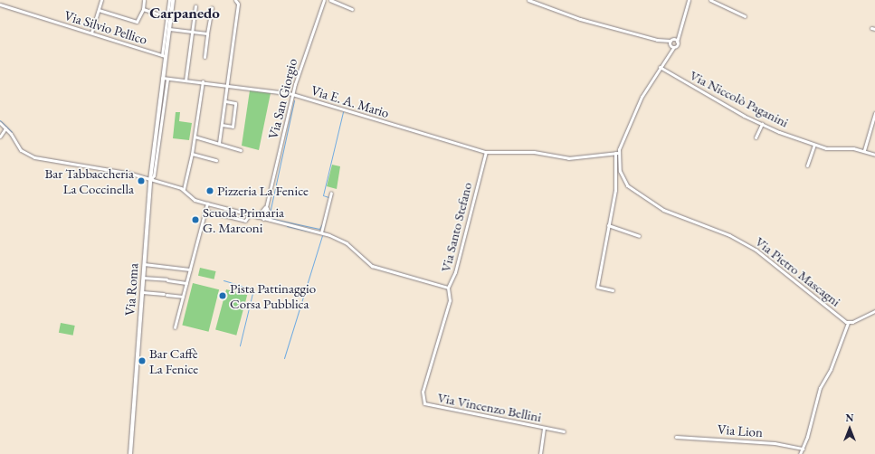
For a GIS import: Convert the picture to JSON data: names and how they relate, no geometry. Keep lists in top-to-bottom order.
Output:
{
  "streets": {
    "main road": ["Via Roma"],
    "street": [
      "Via Silvio Pellico",
      "Via San Giorgio",
      "Via Niccolò Paganini",
      "Via E. A. Mario",
      "Via Santo Stefano",
      "Via Pietro Mascagni",
      "Via Vincenzo Bellini",
      "Via Lion"
    ]
  },
  "crossings": [
    ["Via Silvio Pellico", "Via Roma"],
    ["Via San Giorgio", "Via E. A. Mario"],
    ["Via San Giorgio", "Via Santo Stefano"],
    ["Via Niccolò Paganini", "Via Pietro Mascagni"],
    ["Via E. A. Mario", "Via Santo Stefano"],
    ["Via E. A. Mario", "Via Roma"],
    ["Via Santo Stefano", "Via Roma"],
    ["Via Santo Stefano", "Via Vincenzo Bellini"]
  ],
  "districts": ["Carpanedo"],
  "places": [
    "Bar Tabbaccheria La Coccinella",
    "Pizzeria La Fenice",
    "Scuola Primaria G. Marconi",
    "Pista Pattinaggio Corsa Pubblica",
    "Bar Caffè La Fenice"
  ],
  "north": "top"
}
